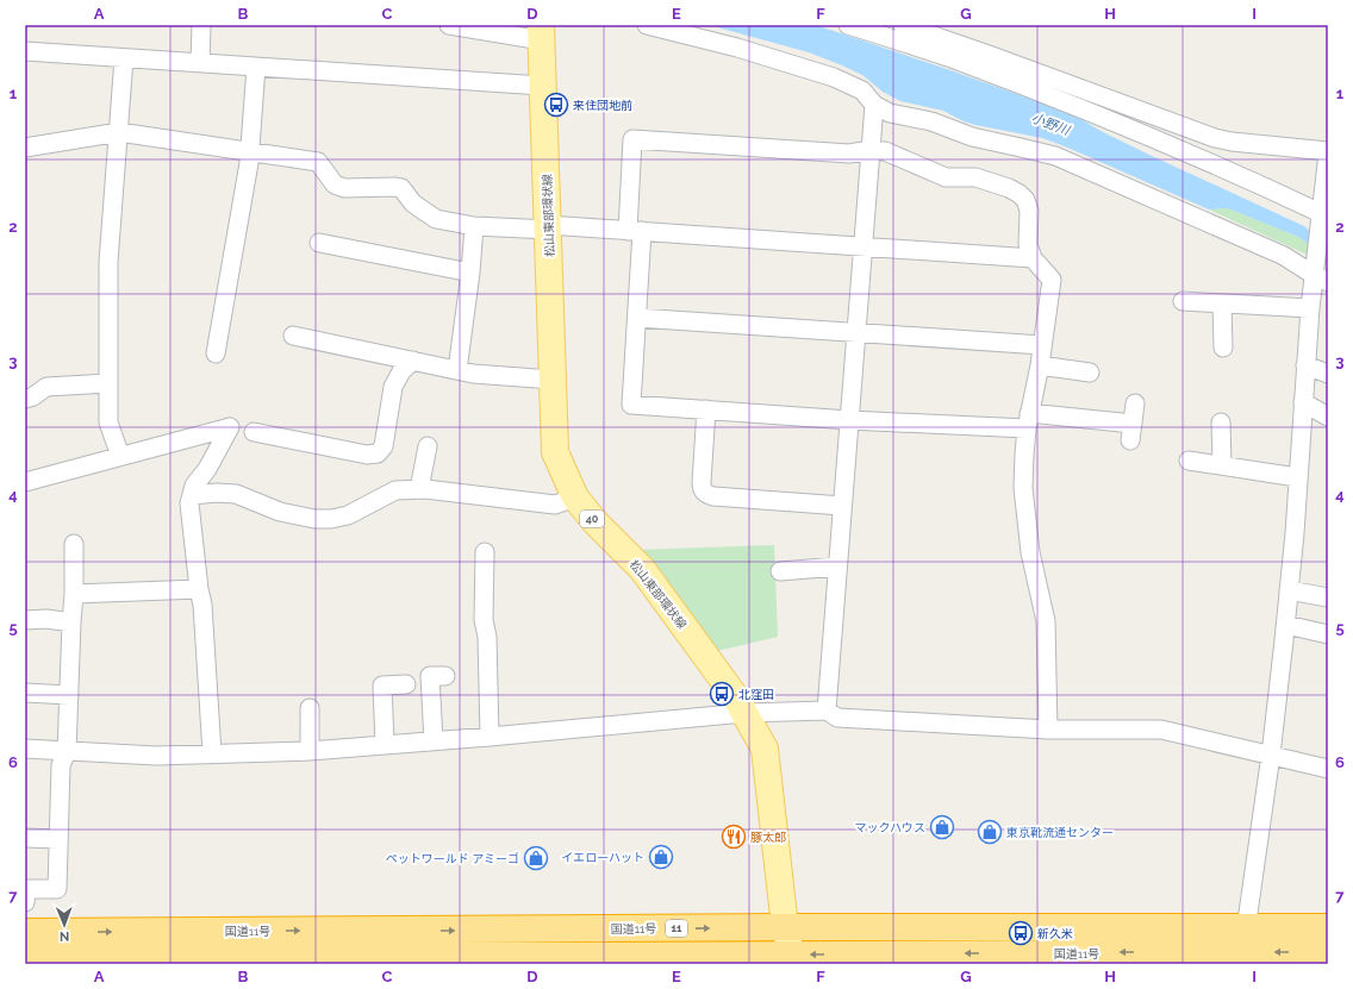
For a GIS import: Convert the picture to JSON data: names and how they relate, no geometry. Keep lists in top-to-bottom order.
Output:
{
  "streets": {
    "highway": ["国道11号", "11"],
    "main road": ["松山東部環状線", "40"]
  },
  "crossings": [
    ["松山東部環状線", "国道11号"]
  ],
  "water": ["小野川"],
  "places": {
    "bus stop": ["来住団地前", "北窪田", "新久米"],
    "shop": [
      "マックハウス",
      "東京靴流通センター",
      "イエローハット",
      "ペットワールド アミーゴ"
    ],
    "restaurant": ["豚太郎"]
  },
  "north": "bottom",
  "grid": {
    "columns": [
      "A",
      "B",
      "C",
      "D",
      "E",
      "F",
      "G",
      "H",
      "I"
    ],
    "rows": [
      "1",
      "2",
      "3",
      "4",
      "5",
      "6",
      "7"
    ]
  }
}
